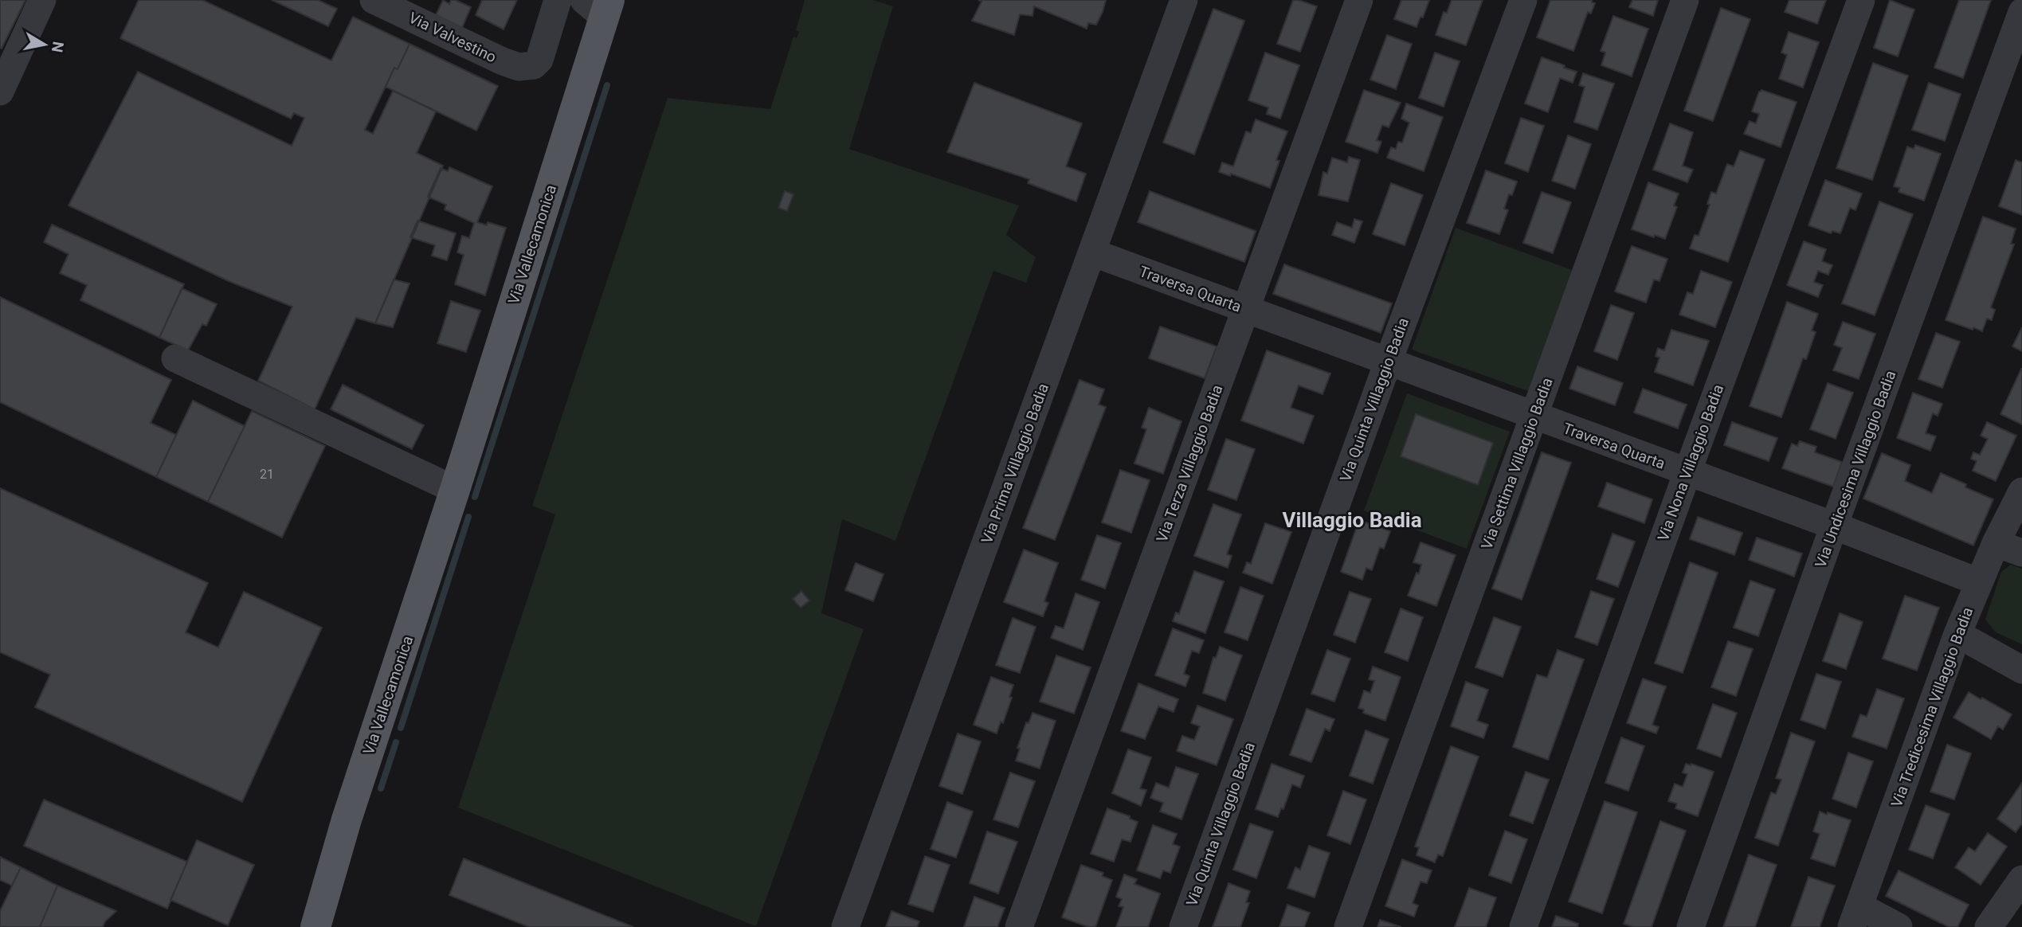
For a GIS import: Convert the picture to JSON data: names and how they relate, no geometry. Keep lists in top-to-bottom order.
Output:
{
  "streets": {
    "main road": ["Via Vallecamonica"],
    "street": [
      "Via Valvestino",
      "Traversa Quarta",
      "Via Quinta Villaggio Badia",
      "Via Nona Villaggio Badia",
      "Via Prima Villaggio Badia",
      "Via Terza Villaggio Badia",
      "Via Settima Villaggio Badia",
      "Via Undicesima Villaggio Badia",
      "Via Tredicesima Villaggio Badia"
    ]
  },
  "crossings": [
    ["Traversa Quarta", "Via Quinta Villaggio Badia"],
    ["Traversa Quarta", "Via Nona Villaggio Badia"],
    ["Traversa Quarta", "Via Prima Villaggio Badia"],
    ["Traversa Quarta", "Via Terza Villaggio Badia"],
    ["Traversa Quarta", "Via Settima Villaggio Badia"],
    ["Traversa Quarta", "Via Undicesima Villaggio Badia"],
    ["Traversa Quarta", "Via Tredicesima Villaggio Badia"]
  ],
  "districts": ["Villaggio Badia"],
  "house_numbers": ["21"],
  "north": "right"
}
